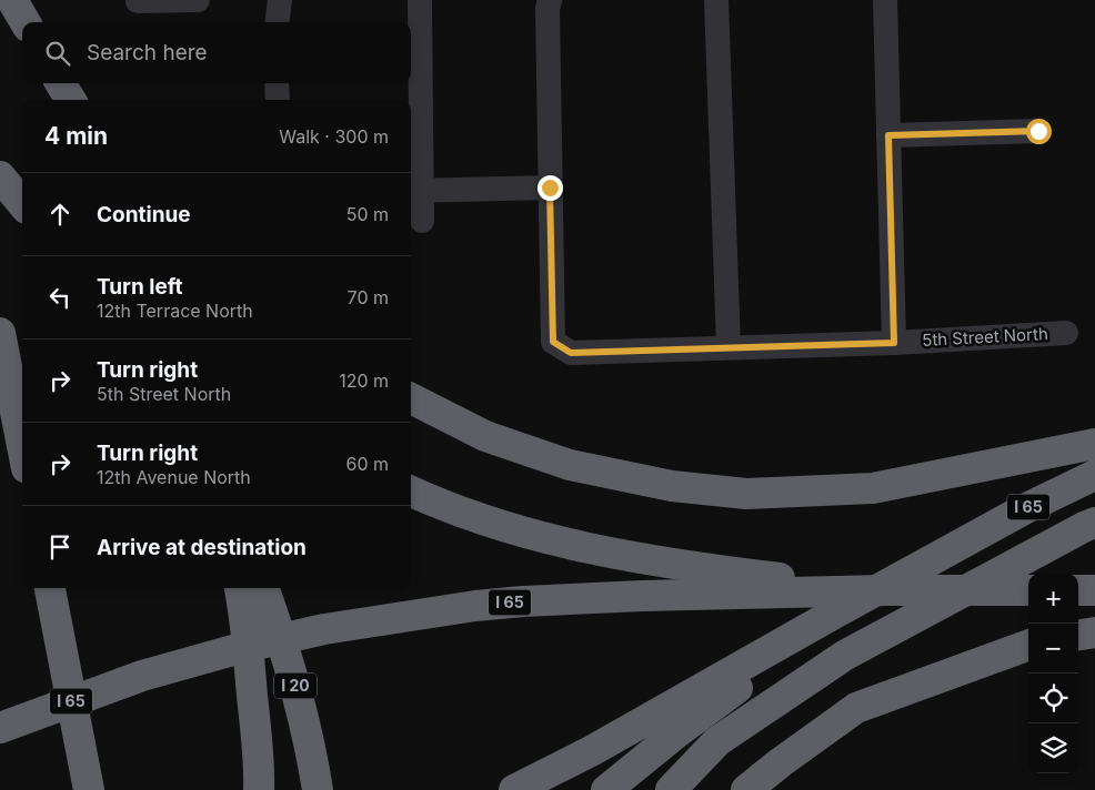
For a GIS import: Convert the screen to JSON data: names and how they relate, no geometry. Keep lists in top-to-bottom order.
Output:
{
  "streets": {
    "highway": ["I 65", "I 20"],
    "street": ["5th Street North"]
  },
  "page": {
    "search": "Search here",
    "heading": ["4 min", "Walk · 300 m"],
    "list": [
      ["Continue", "50 m"],
      ["Turn left", "12th Terrace North", "70 m"],
      ["Turn right", "5th Street North", "120 m"],
      ["Turn right", "12th Avenue North", "60 m"],
      "Arrive at destination"
    ],
    "map_buttons": ["+", "−"]
  }
}
